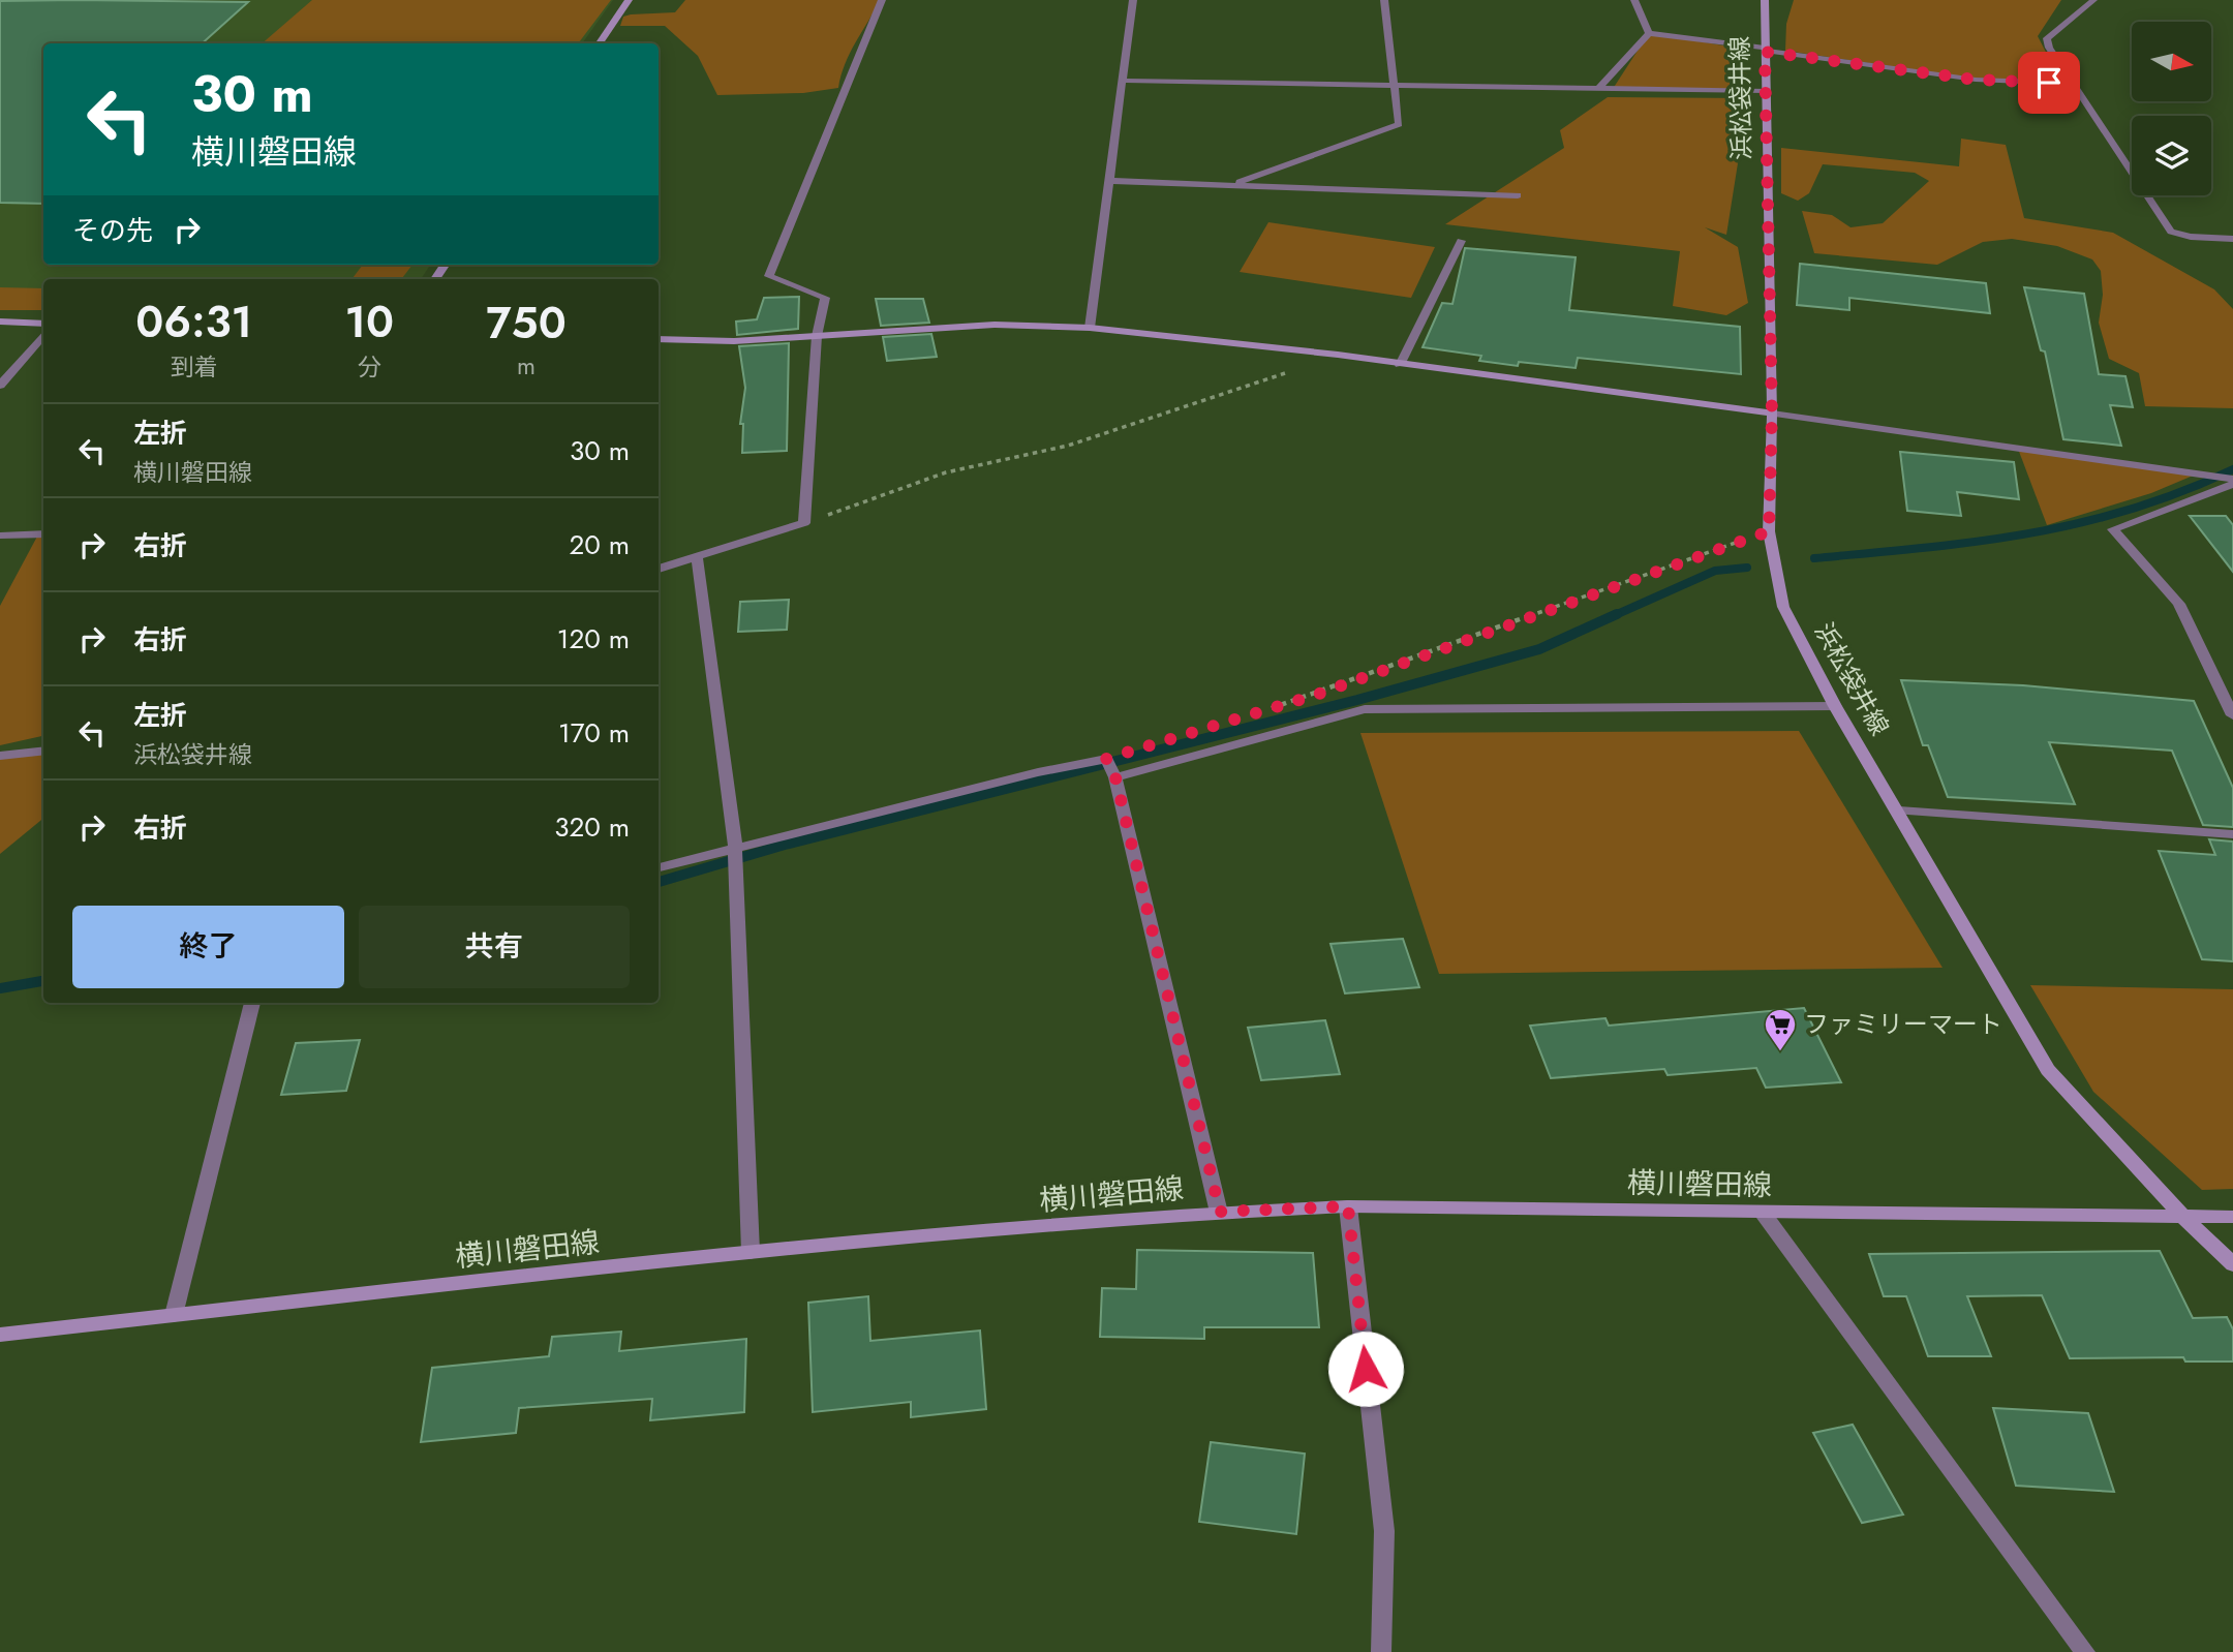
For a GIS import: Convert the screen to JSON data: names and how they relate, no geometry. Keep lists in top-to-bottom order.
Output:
{
  "streets": {
    "main road": ["浜松袋井線", "横川磐田線"]
  },
  "crossings": [
    ["浜松袋井線", "横川磐田線"]
  ],
  "places": {
    "supermarket": ["ファミリーマート"]
  },
  "north": "right",
  "page": {
    "turn": ["30 m", "横川磐田線"],
    "then": "その先",
    "eta": [
      "06:31",
      "到着",
      "10",
      "分",
      "750",
      "m"
    ],
    "list": [
      {
        "name": "左折",
        "note": "横川磐田線",
        "value": "30 m"
      },
      {
        "name": "右折",
        "value": "20 m"
      },
      {
        "name": "右折",
        "value": "120 m"
      },
      {
        "name": "左折",
        "note": "浜松袋井線",
        "value": "170 m"
      },
      {
        "name": "右折",
        "value": "320 m"
      }
    ],
    "buttons": ["終了", "共有"]
  }
}
